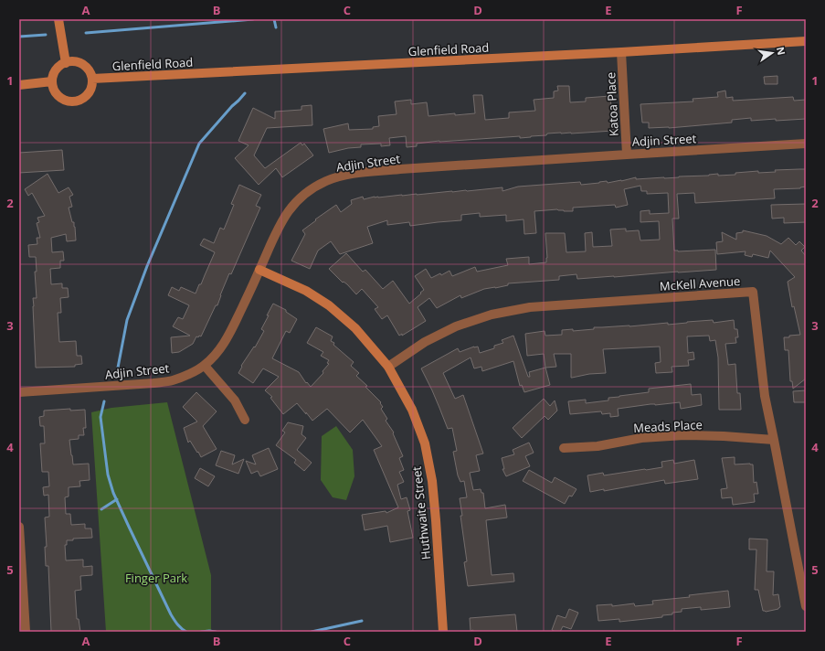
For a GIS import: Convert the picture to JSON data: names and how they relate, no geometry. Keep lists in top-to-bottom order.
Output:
{
  "streets": {
    "main road": ["Glenfield Road", "Huthwaite Street"],
    "street": [
      "Katoa Place",
      "Adjin Street",
      "McKell Avenue",
      "Meads Place"
    ]
  },
  "crossings": [
    ["Glenfield Road", "Katoa Place"],
    ["Katoa Place", "Adjin Street"],
    ["Adjin Street", "Huthwaite Street"],
    ["McKell Avenue", "Meads Place"],
    ["McKell Avenue", "Huthwaite Street"]
  ],
  "parks": ["Finger Park"],
  "north": "right",
  "grid": {
    "columns": [
      "A",
      "B",
      "C",
      "D",
      "E",
      "F"
    ],
    "rows": [
      "1",
      "2",
      "3",
      "4",
      "5"
    ]
  }
}
